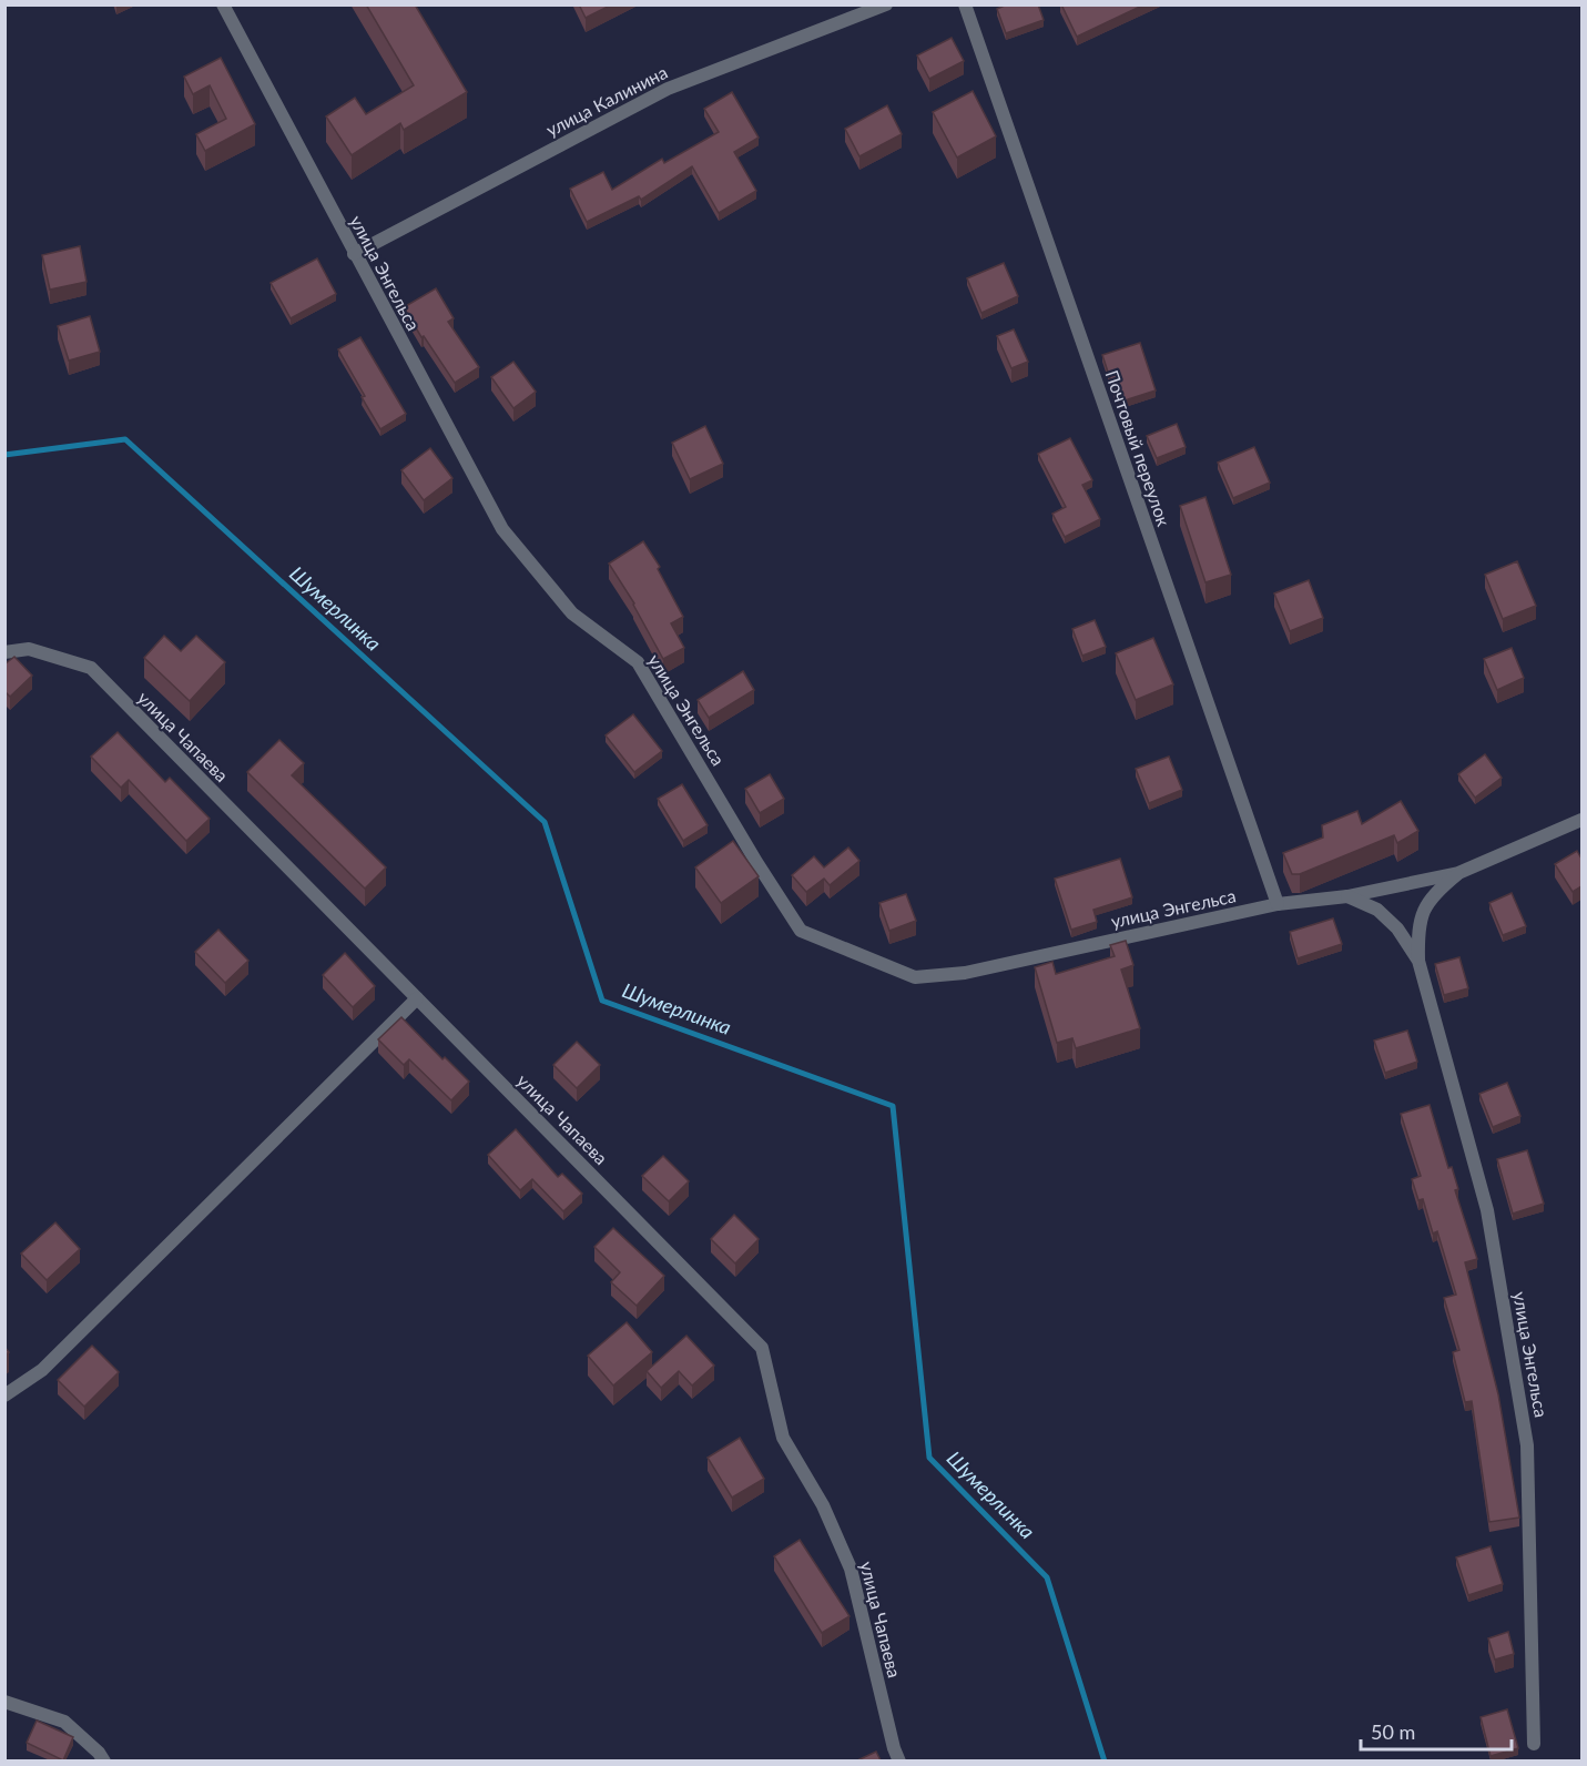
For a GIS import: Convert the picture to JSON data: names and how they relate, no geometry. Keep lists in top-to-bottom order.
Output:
{
  "streets": {
    "street": [
      "улица Калинина",
      "улица Энгельса",
      "Почтовый переулок",
      "улица Чапаева"
    ]
  },
  "crossings": [
    ["улица Калинина", "улица Энгельса"],
    ["улица Энгельса", "Почтовый переулок"]
  ],
  "water": ["Шумерлинка"],
  "scale_bar": "50 m"
}
